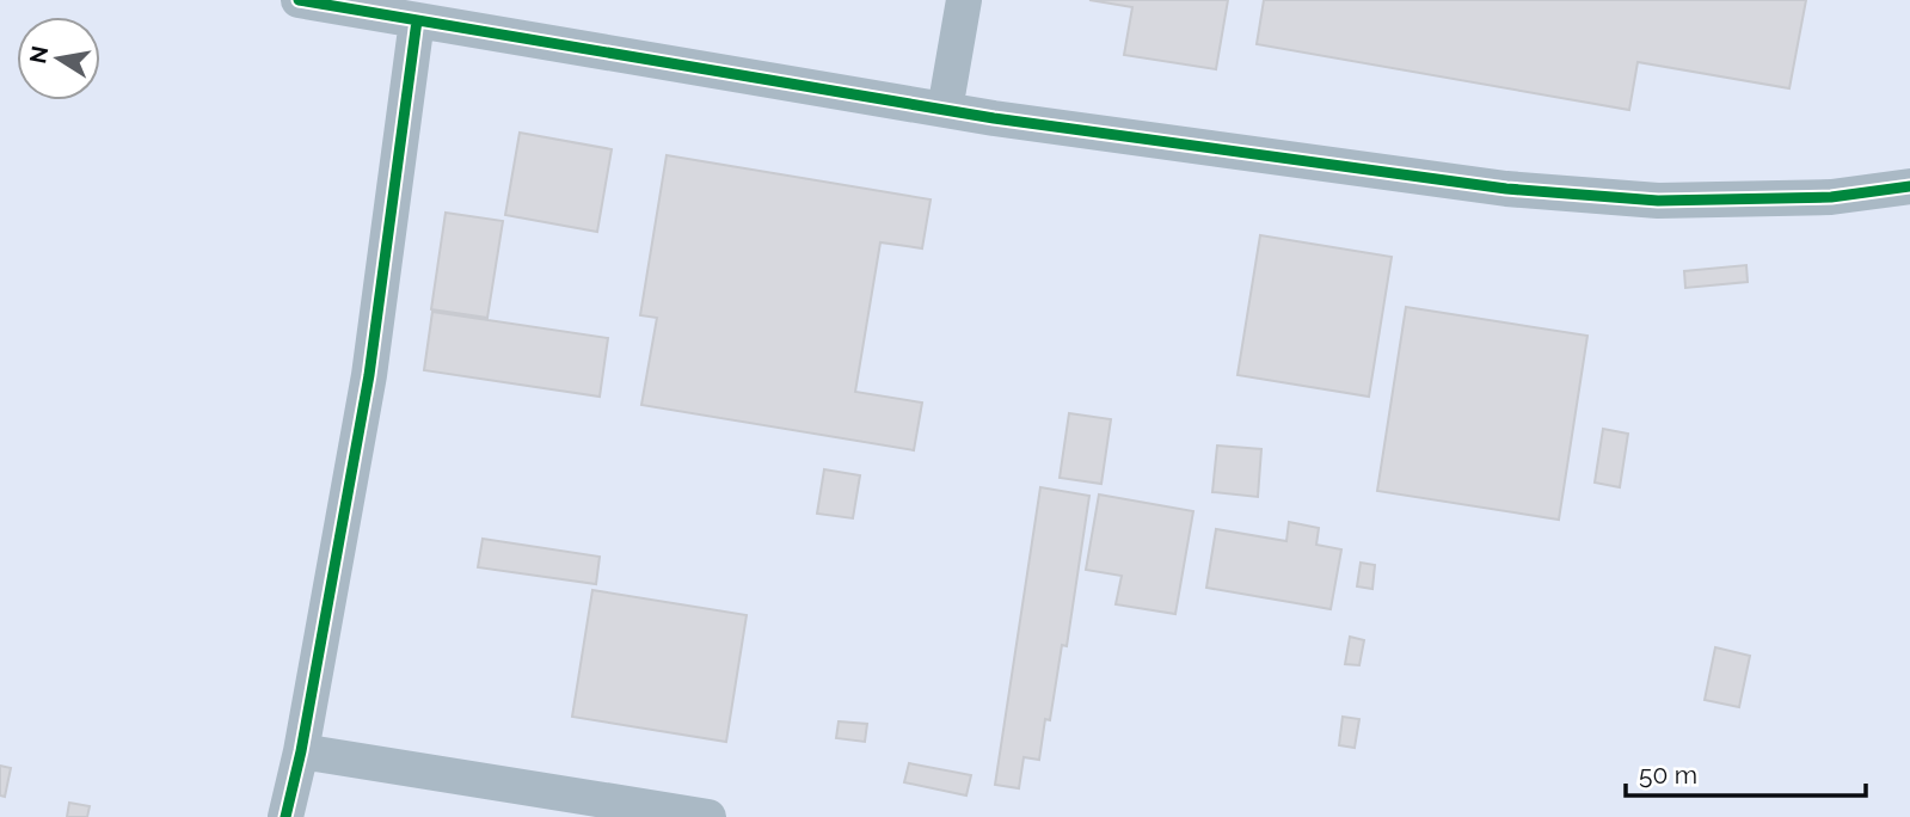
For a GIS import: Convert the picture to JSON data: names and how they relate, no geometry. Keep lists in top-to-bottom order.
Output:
{
  "scale_bar": "50 m",
  "north": "left"
}
